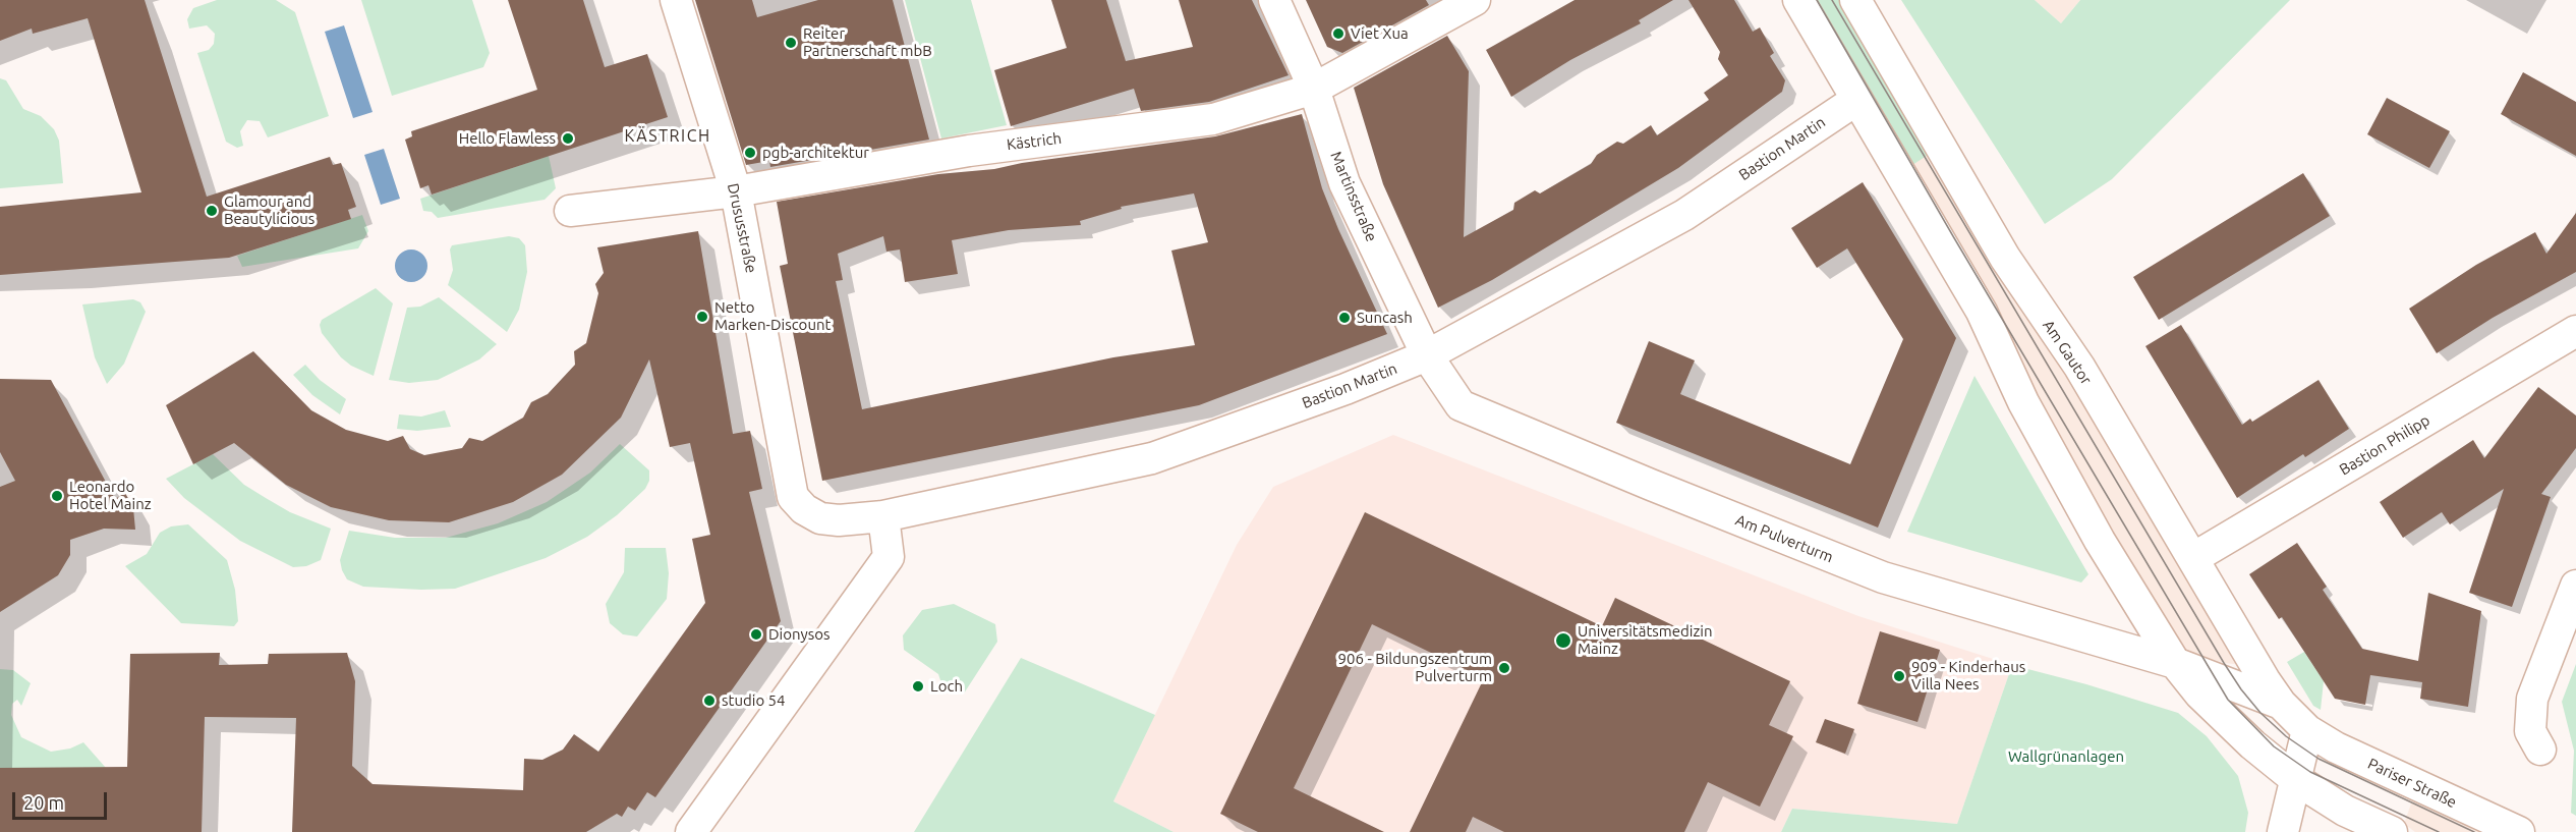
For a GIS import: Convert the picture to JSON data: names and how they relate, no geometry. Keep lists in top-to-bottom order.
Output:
{
  "streets": {
    "street": [
      "Kästrich",
      "Bastion Martin",
      "Martinsstraße",
      "Drususstraße",
      "Am Gautor",
      "Bastion Philipp",
      "Am Pulverturm",
      "Pariser Straße"
    ]
  },
  "crossings": [
    ["Kästrich", "Martinsstraße"],
    ["Kästrich", "Drususstraße"],
    ["Bastion Martin", "Martinsstraße"],
    ["Bastion Martin", "Drususstraße"],
    ["Bastion Martin", "Am Pulverturm"],
    ["Martinsstraße", "Am Pulverturm"],
    ["Am Gautor", "Bastion Philipp"],
    ["Am Gautor", "Am Pulverturm"],
    ["Am Gautor", "Pariser Straße"]
  ],
  "districts": ["KÄSTRICH"],
  "parks": ["Wallgrünanlagen"],
  "places": [
    "Viet Xua",
    "Reiter Partnerschaft mbB",
    "Hello Flawless",
    "pgb-architektur",
    "Glamour and Beautylicious",
    "Netto Marken-Discount",
    "Suncash",
    "Leonardo Hotel Mainz",
    "Dionysos",
    "Universitätsmedizin Mainz",
    "906 - Bildungszentrum Pulverturm",
    "909 - Kinderhaus Villa Nees",
    "Loch",
    "studio 54"
  ],
  "scale_bar": "20 m"
}
